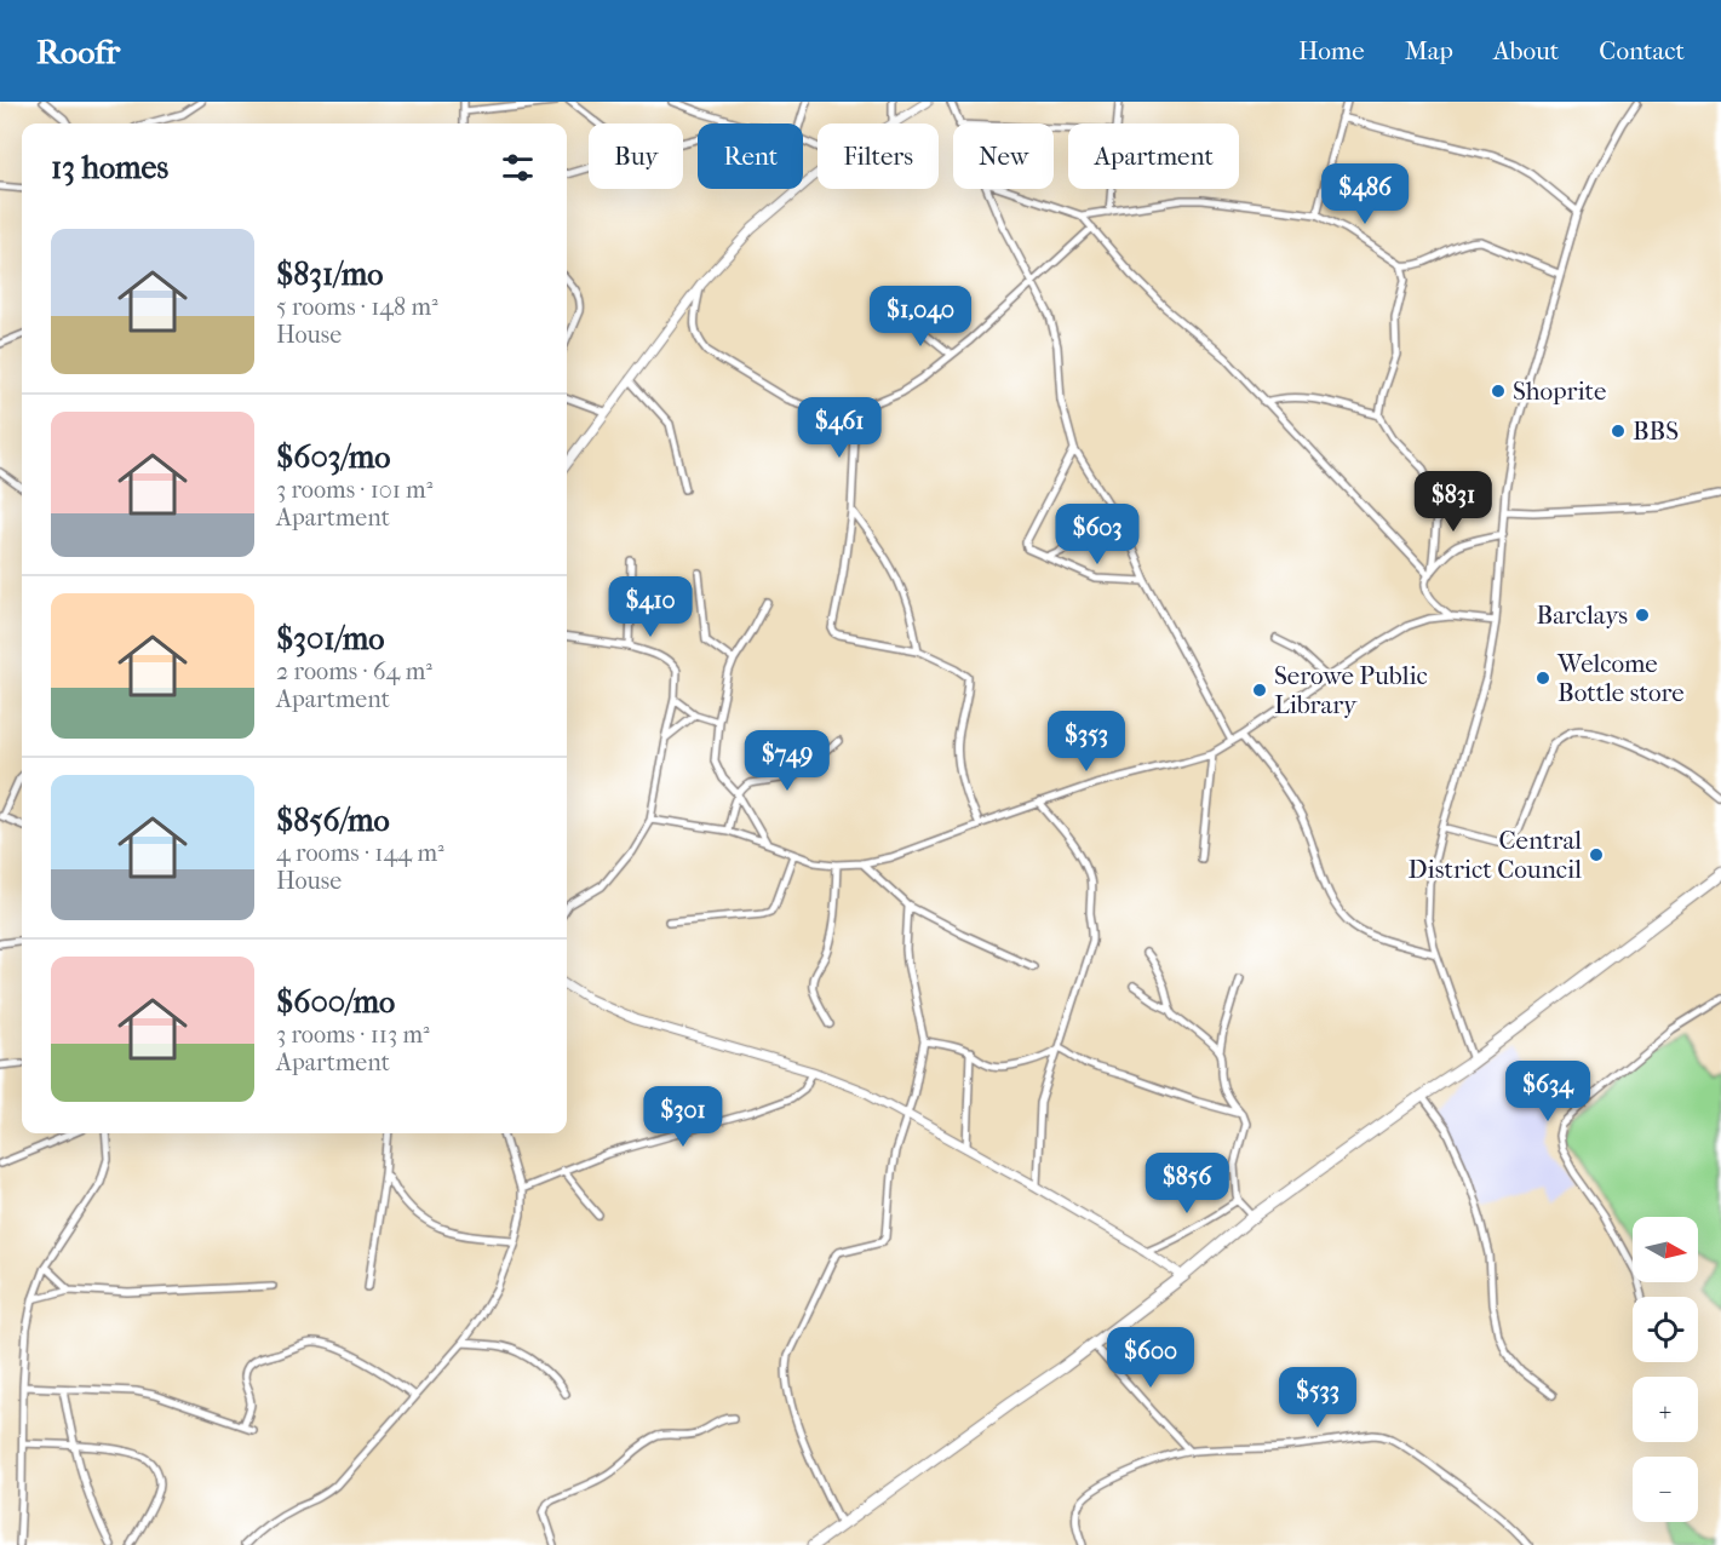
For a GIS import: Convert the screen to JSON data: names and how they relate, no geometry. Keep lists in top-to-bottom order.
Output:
{
  "places": [
    "Shoprite",
    "BBS",
    "Barclays",
    "Welcome Bottle store",
    "Serowe Public Library",
    "Central District Council"
  ],
  "north": "right",
  "page": {
    "header": "Roofr",
    "nav": [
      "Home",
      "Map",
      "About",
      "Contact"
    ],
    "chip": [
      "Buy",
      "Rent",
      "Filters",
      "New",
      "Apartment"
    ],
    "heading": "13 homes",
    "price": [
      "$486",
      "$1,040",
      "$461",
      "$831",
      "$603",
      "$410",
      "$353",
      "$749",
      "$634",
      "$301",
      "$856",
      "$600",
      "$533"
    ],
    "list": [
      {
        "name": "$831/mo",
        "note": "5 rooms · 148 m² · House"
      },
      {
        "name": "$603/mo",
        "note": "3 rooms · 101 m² · Apartment"
      },
      {
        "name": "$301/mo",
        "note": "2 rooms · 64 m² · Apartment"
      },
      {
        "name": "$856/mo",
        "note": "4 rooms · 144 m² · House"
      },
      {
        "name": "$600/mo",
        "note": "3 rooms · 113 m² · Apartment"
      }
    ],
    "map_buttons": ["+", "−"]
  }
}
